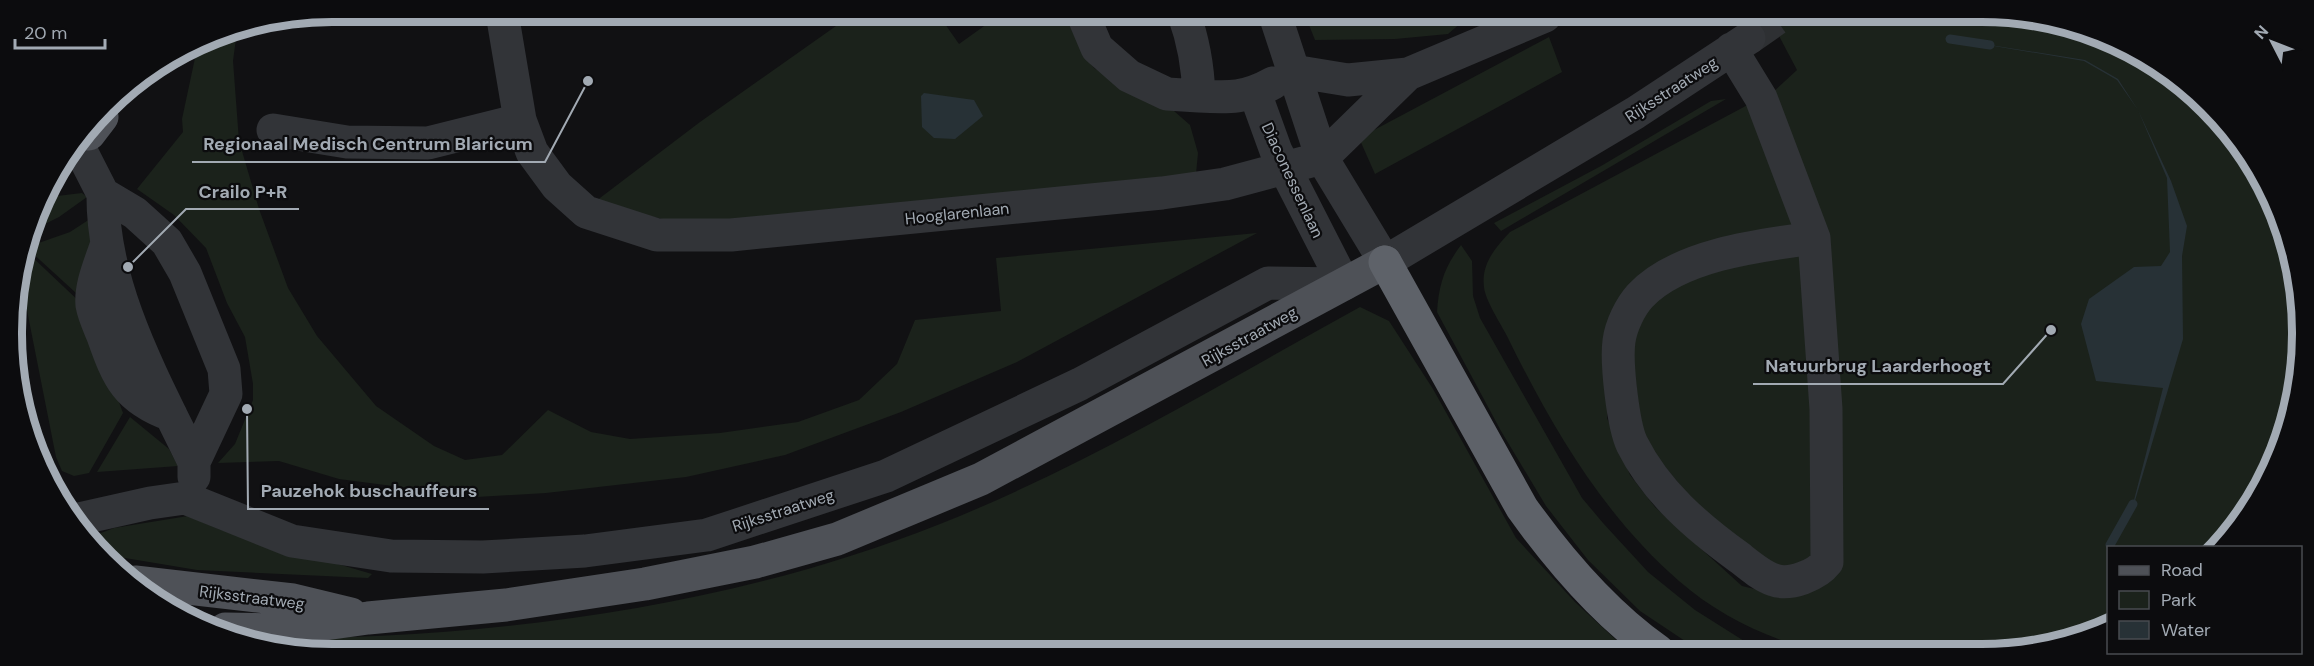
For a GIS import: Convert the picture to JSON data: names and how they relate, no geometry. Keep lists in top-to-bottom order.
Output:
{
  "streets": {
    "main road": ["Rijksstraatweg"],
    "street": ["Diaconessenlaan", "Hooglarenlaan"]
  },
  "crossings": [
    ["Rijksstraatweg", "Diaconessenlaan"],
    ["Diaconessenlaan", "Hooglarenlaan"]
  ],
  "places": [
    "Regionaal Medisch Centrum Blaricum",
    "Crailo P+R",
    "Natuurbrug Laarderhoogt",
    "Pauzehok buschauffeurs"
  ],
  "legend": ["Road", "Park", "Water"],
  "scale_bar": "20 m",
  "north": "top left"
}
